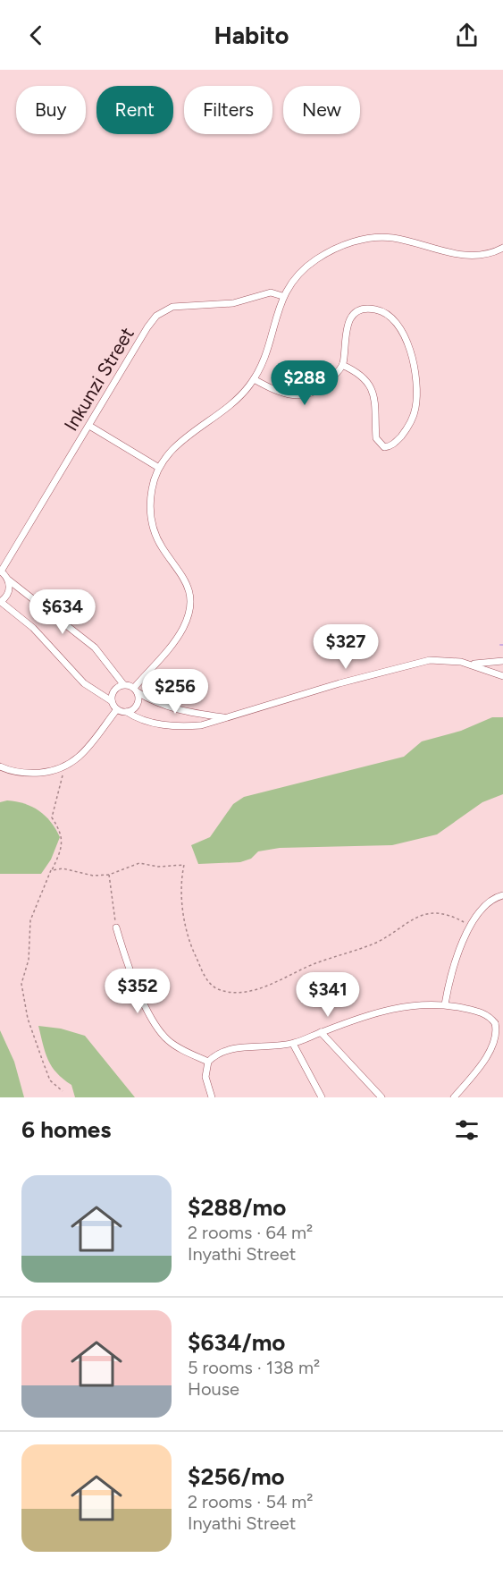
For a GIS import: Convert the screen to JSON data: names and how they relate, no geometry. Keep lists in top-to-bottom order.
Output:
{
  "streets": {
    "street": ["Inkunzi Street"]
  },
  "page": {
    "header": "Habito",
    "chip": [
      "Buy",
      "Rent",
      "Filters",
      "New"
    ],
    "price": [
      "$288",
      "$634",
      "$327",
      "$256",
      "$352",
      "$341"
    ],
    "heading": "6 homes",
    "list": [
      {
        "name": "$288/mo",
        "note": "2 rooms · 64 m² · Inyathi Street"
      },
      {
        "name": "$634/mo",
        "note": "5 rooms · 138 m² · House"
      },
      {
        "name": "$256/mo",
        "note": "2 rooms · 54 m² · Inyathi Street"
      }
    ]
  }
}
